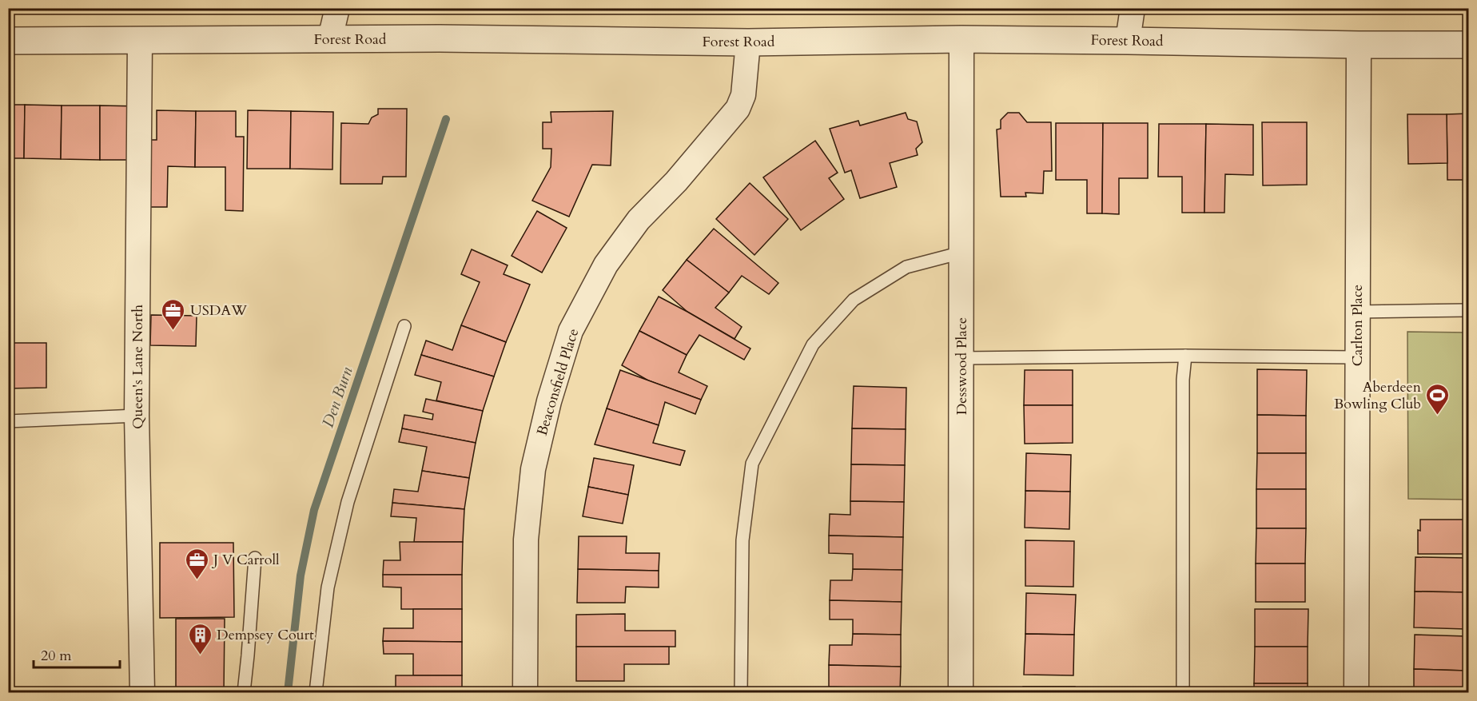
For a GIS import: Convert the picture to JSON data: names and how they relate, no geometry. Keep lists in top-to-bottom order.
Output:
{
  "streets": {
    "street": [
      "Forest Road",
      "Carlton Place",
      "Desswood Place",
      "Queen's Lane North",
      "Beaconsfield Place"
    ]
  },
  "crossings": [
    ["Forest Road", "Carlton Place"],
    ["Forest Road", "Desswood Place"],
    ["Forest Road", "Queen's Lane North"],
    ["Forest Road", "Beaconsfield Place"]
  ],
  "water": ["Den Burn"],
  "places": {
    "office": ["USDAW", "J V Carroll"],
    "sports": ["Aberdeen Bowling Club"],
    "building": ["Dempsey Court"]
  },
  "scale_bar": "20 m"
}
